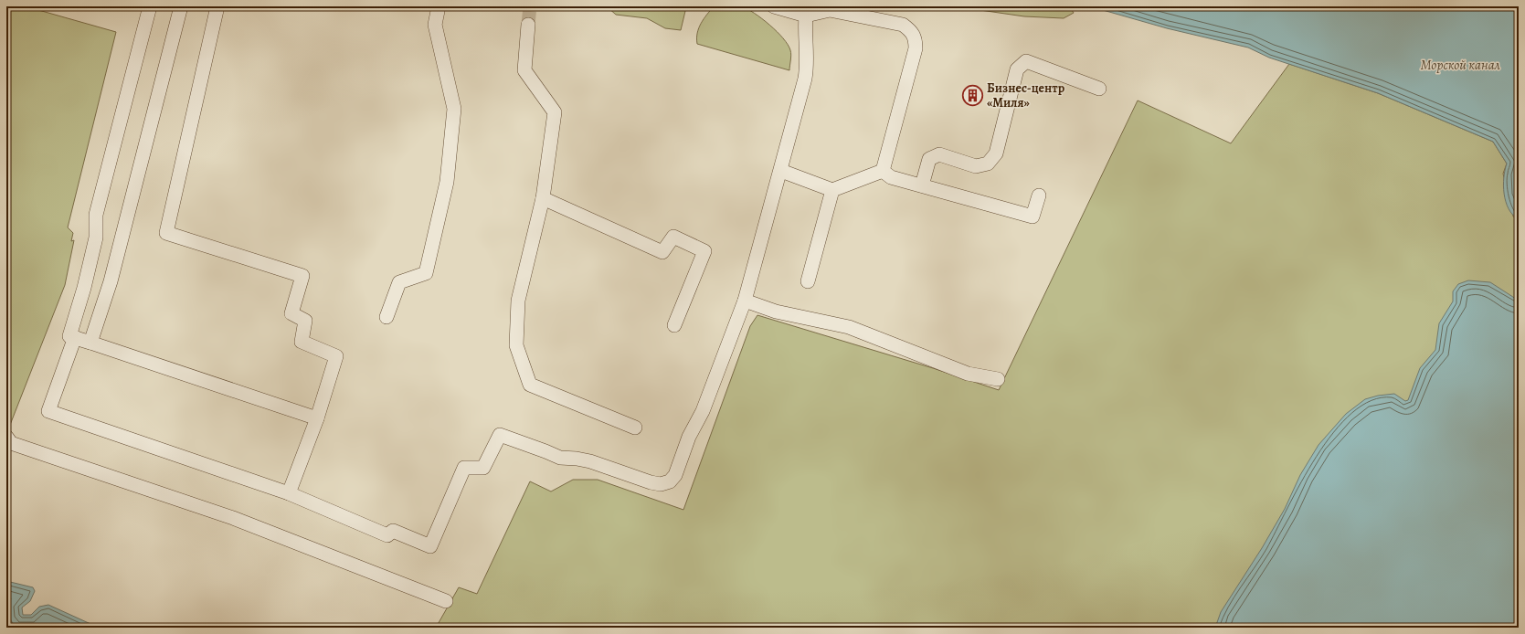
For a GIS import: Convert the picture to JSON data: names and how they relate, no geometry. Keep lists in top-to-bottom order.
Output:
{
  "water": ["Морской канал"],
  "places": {
    "building": ["Бизнес-центр «Миля»"]
  }
}
